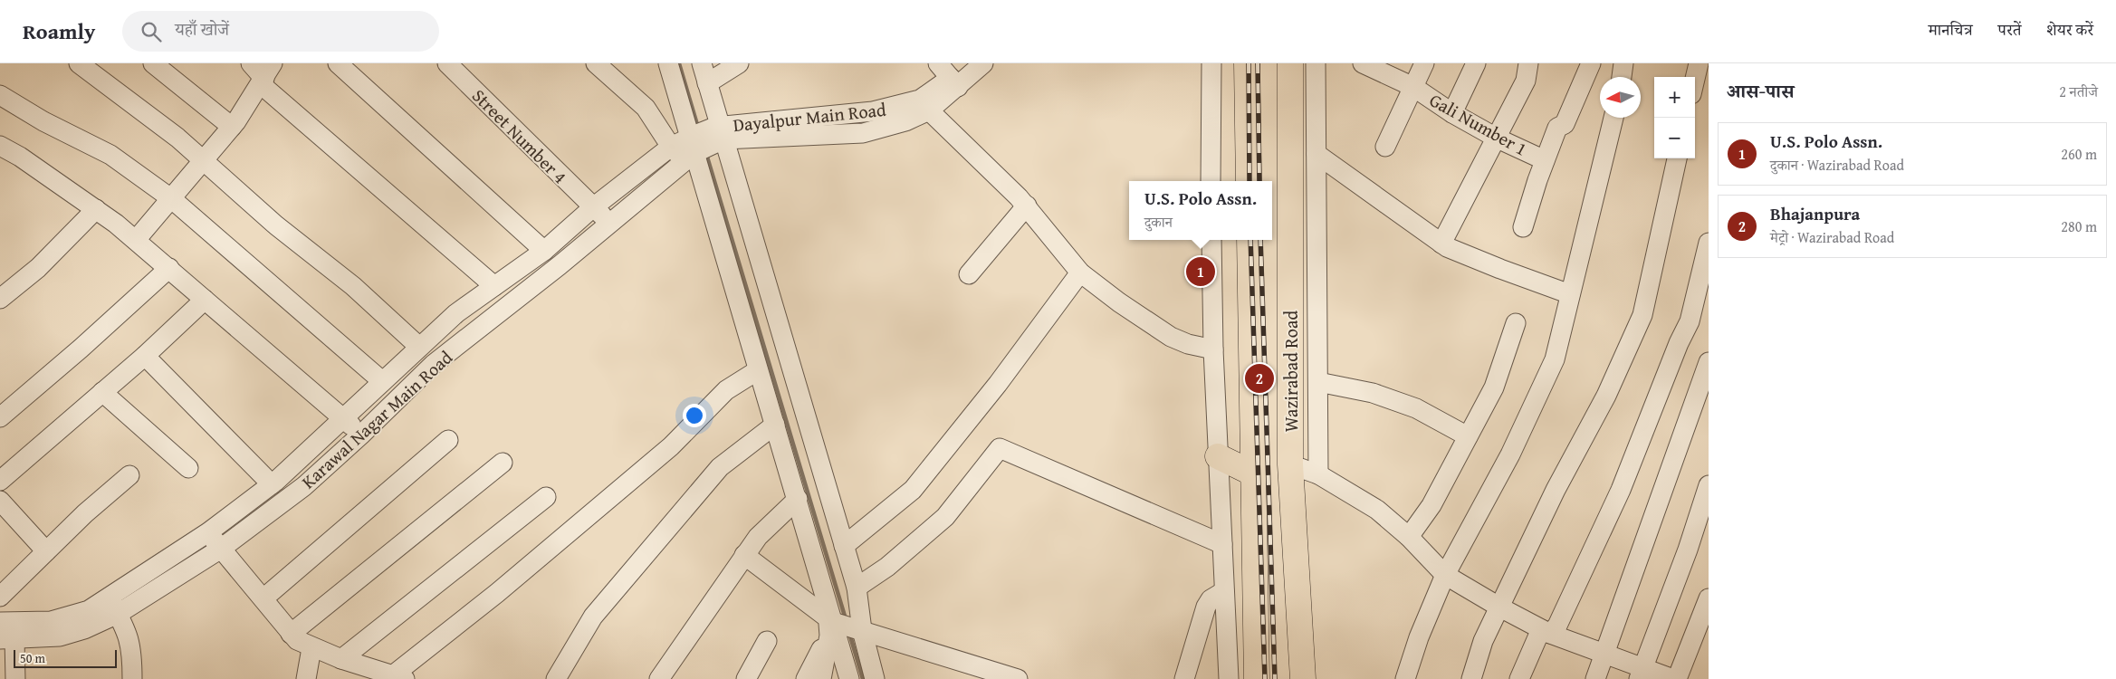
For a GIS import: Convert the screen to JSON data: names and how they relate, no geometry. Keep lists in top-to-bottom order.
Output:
{
  "streets": {
    "highway": ["Wazirabad Road"],
    "street": [
      "Dayalpur Main Road",
      "Gali Number 1",
      "Street Number 4",
      "Karawal Nagar Main Road"
    ]
  },
  "crossings": [
    ["Dayalpur Main Road", "Karawal Nagar Main Road"],
    ["Street Number 4", "Karawal Nagar Main Road"]
  ],
  "scale_bar": "50 m",
  "north": "left",
  "page": {
    "header": "Roamly",
    "search": "यहाँ खोजें",
    "nav": ["मानचित्र", "परतें", "शेयर करें"],
    "heading": ["आस-पास", "2 नतीजे"],
    "map_buttons": ["+", "−"],
    "list": [
      {
        "mark": "1",
        "name": "U.S. Polo Assn.",
        "note": "दुकान · Wazirabad Road",
        "value": "260 m"
      },
      {
        "mark": "2",
        "name": "Bhajanpura",
        "note": "मेट्रो · Wazirabad Road",
        "value": "280 m"
      }
    ],
    "popup": ["U.S. Polo Assn.", "दुकान"],
    "pins": ["1", "2"],
    "scale": "50 m"
  }
}
